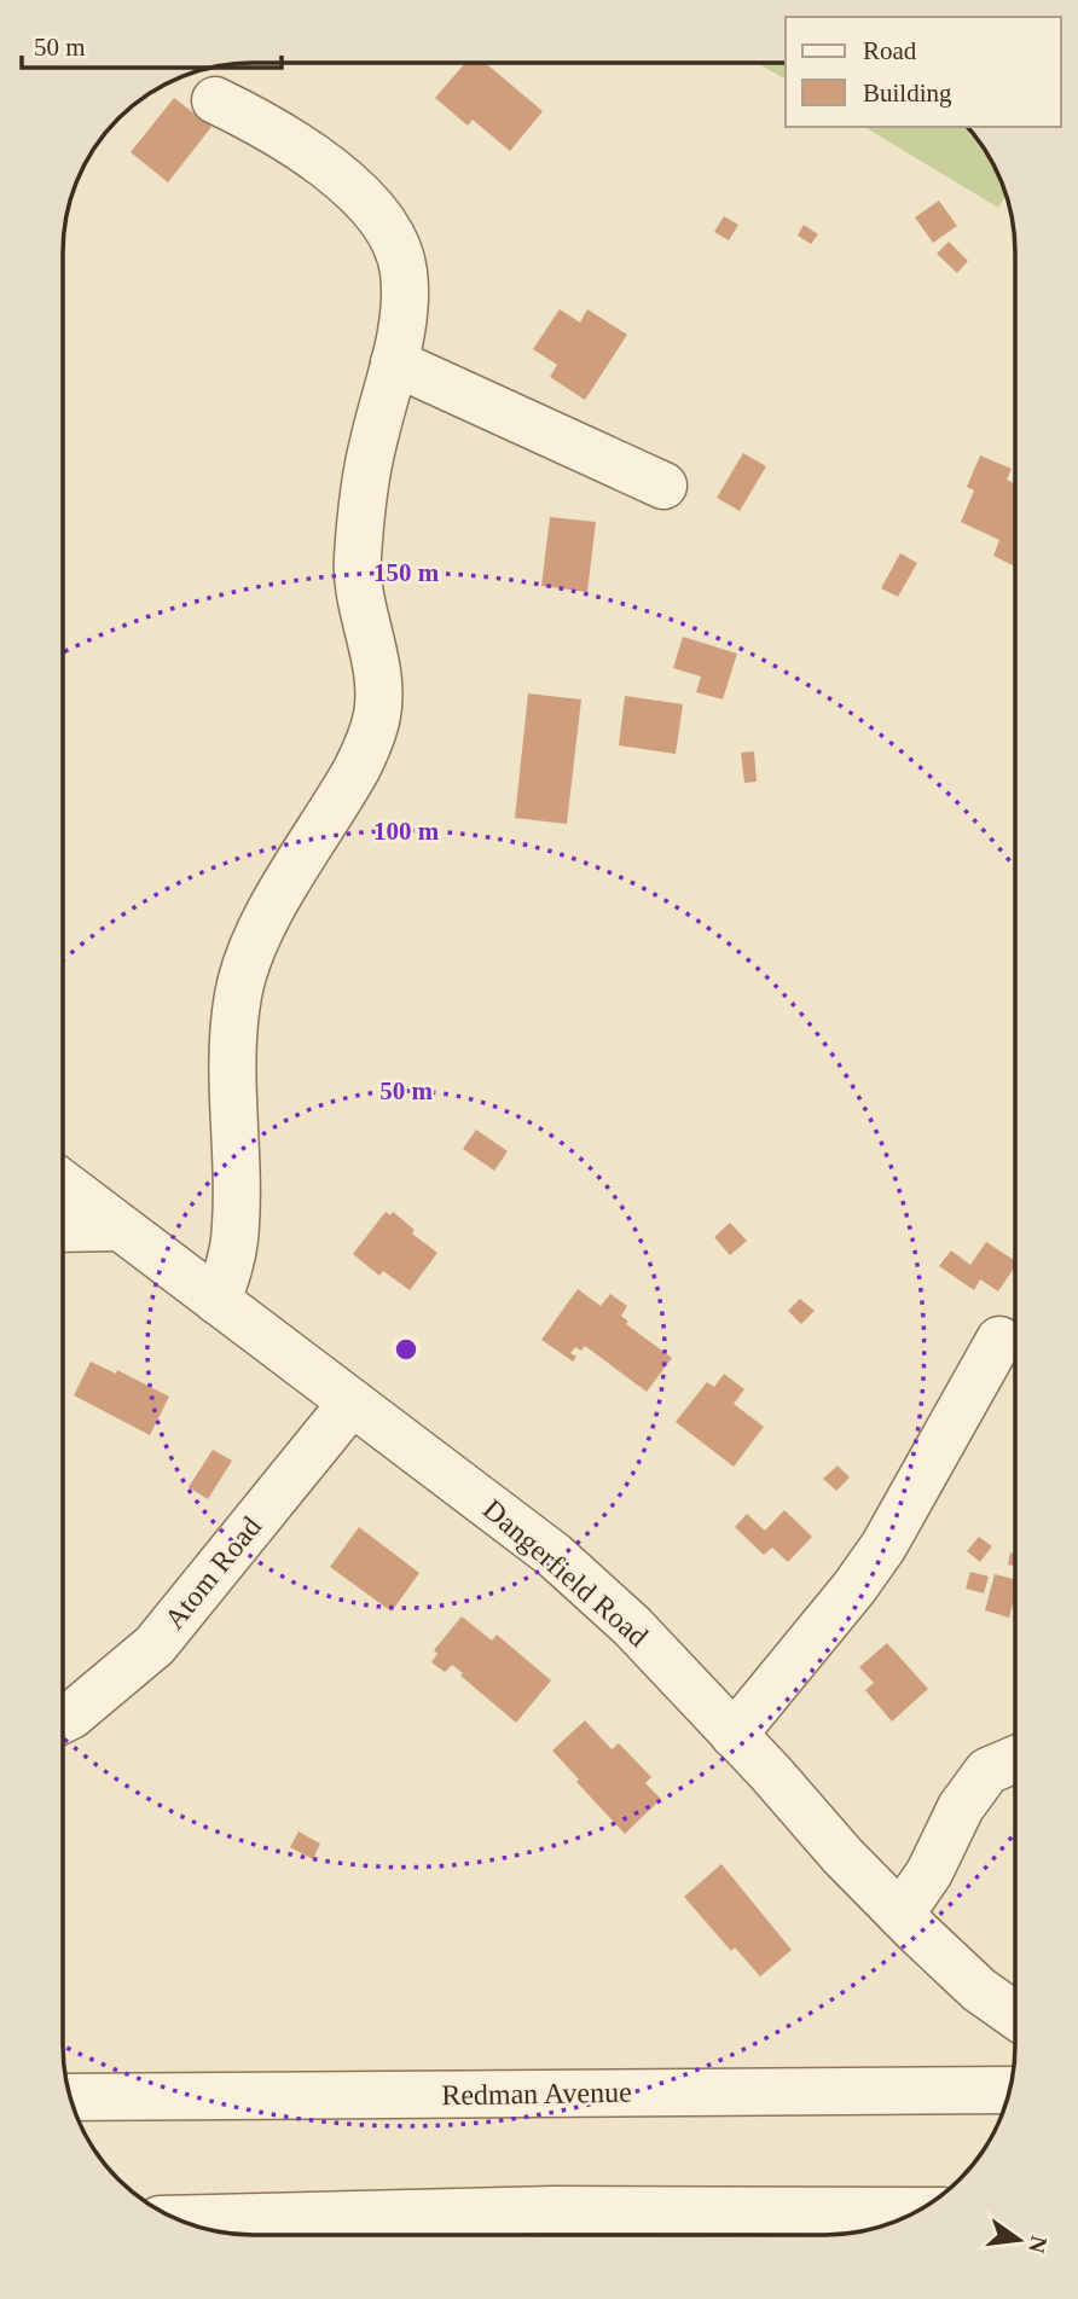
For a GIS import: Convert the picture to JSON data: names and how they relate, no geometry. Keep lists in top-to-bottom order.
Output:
{
  "streets": {
    "street": ["Atom Road", "Dangerfield Road", "Redman Avenue"]
  },
  "crossings": [
    ["Atom Road", "Dangerfield Road"]
  ],
  "legend": ["Road", "Building"],
  "scale_bar": "50 m",
  "north": "right",
  "rings": ["150 m", "100 m", "50 m"]
}
